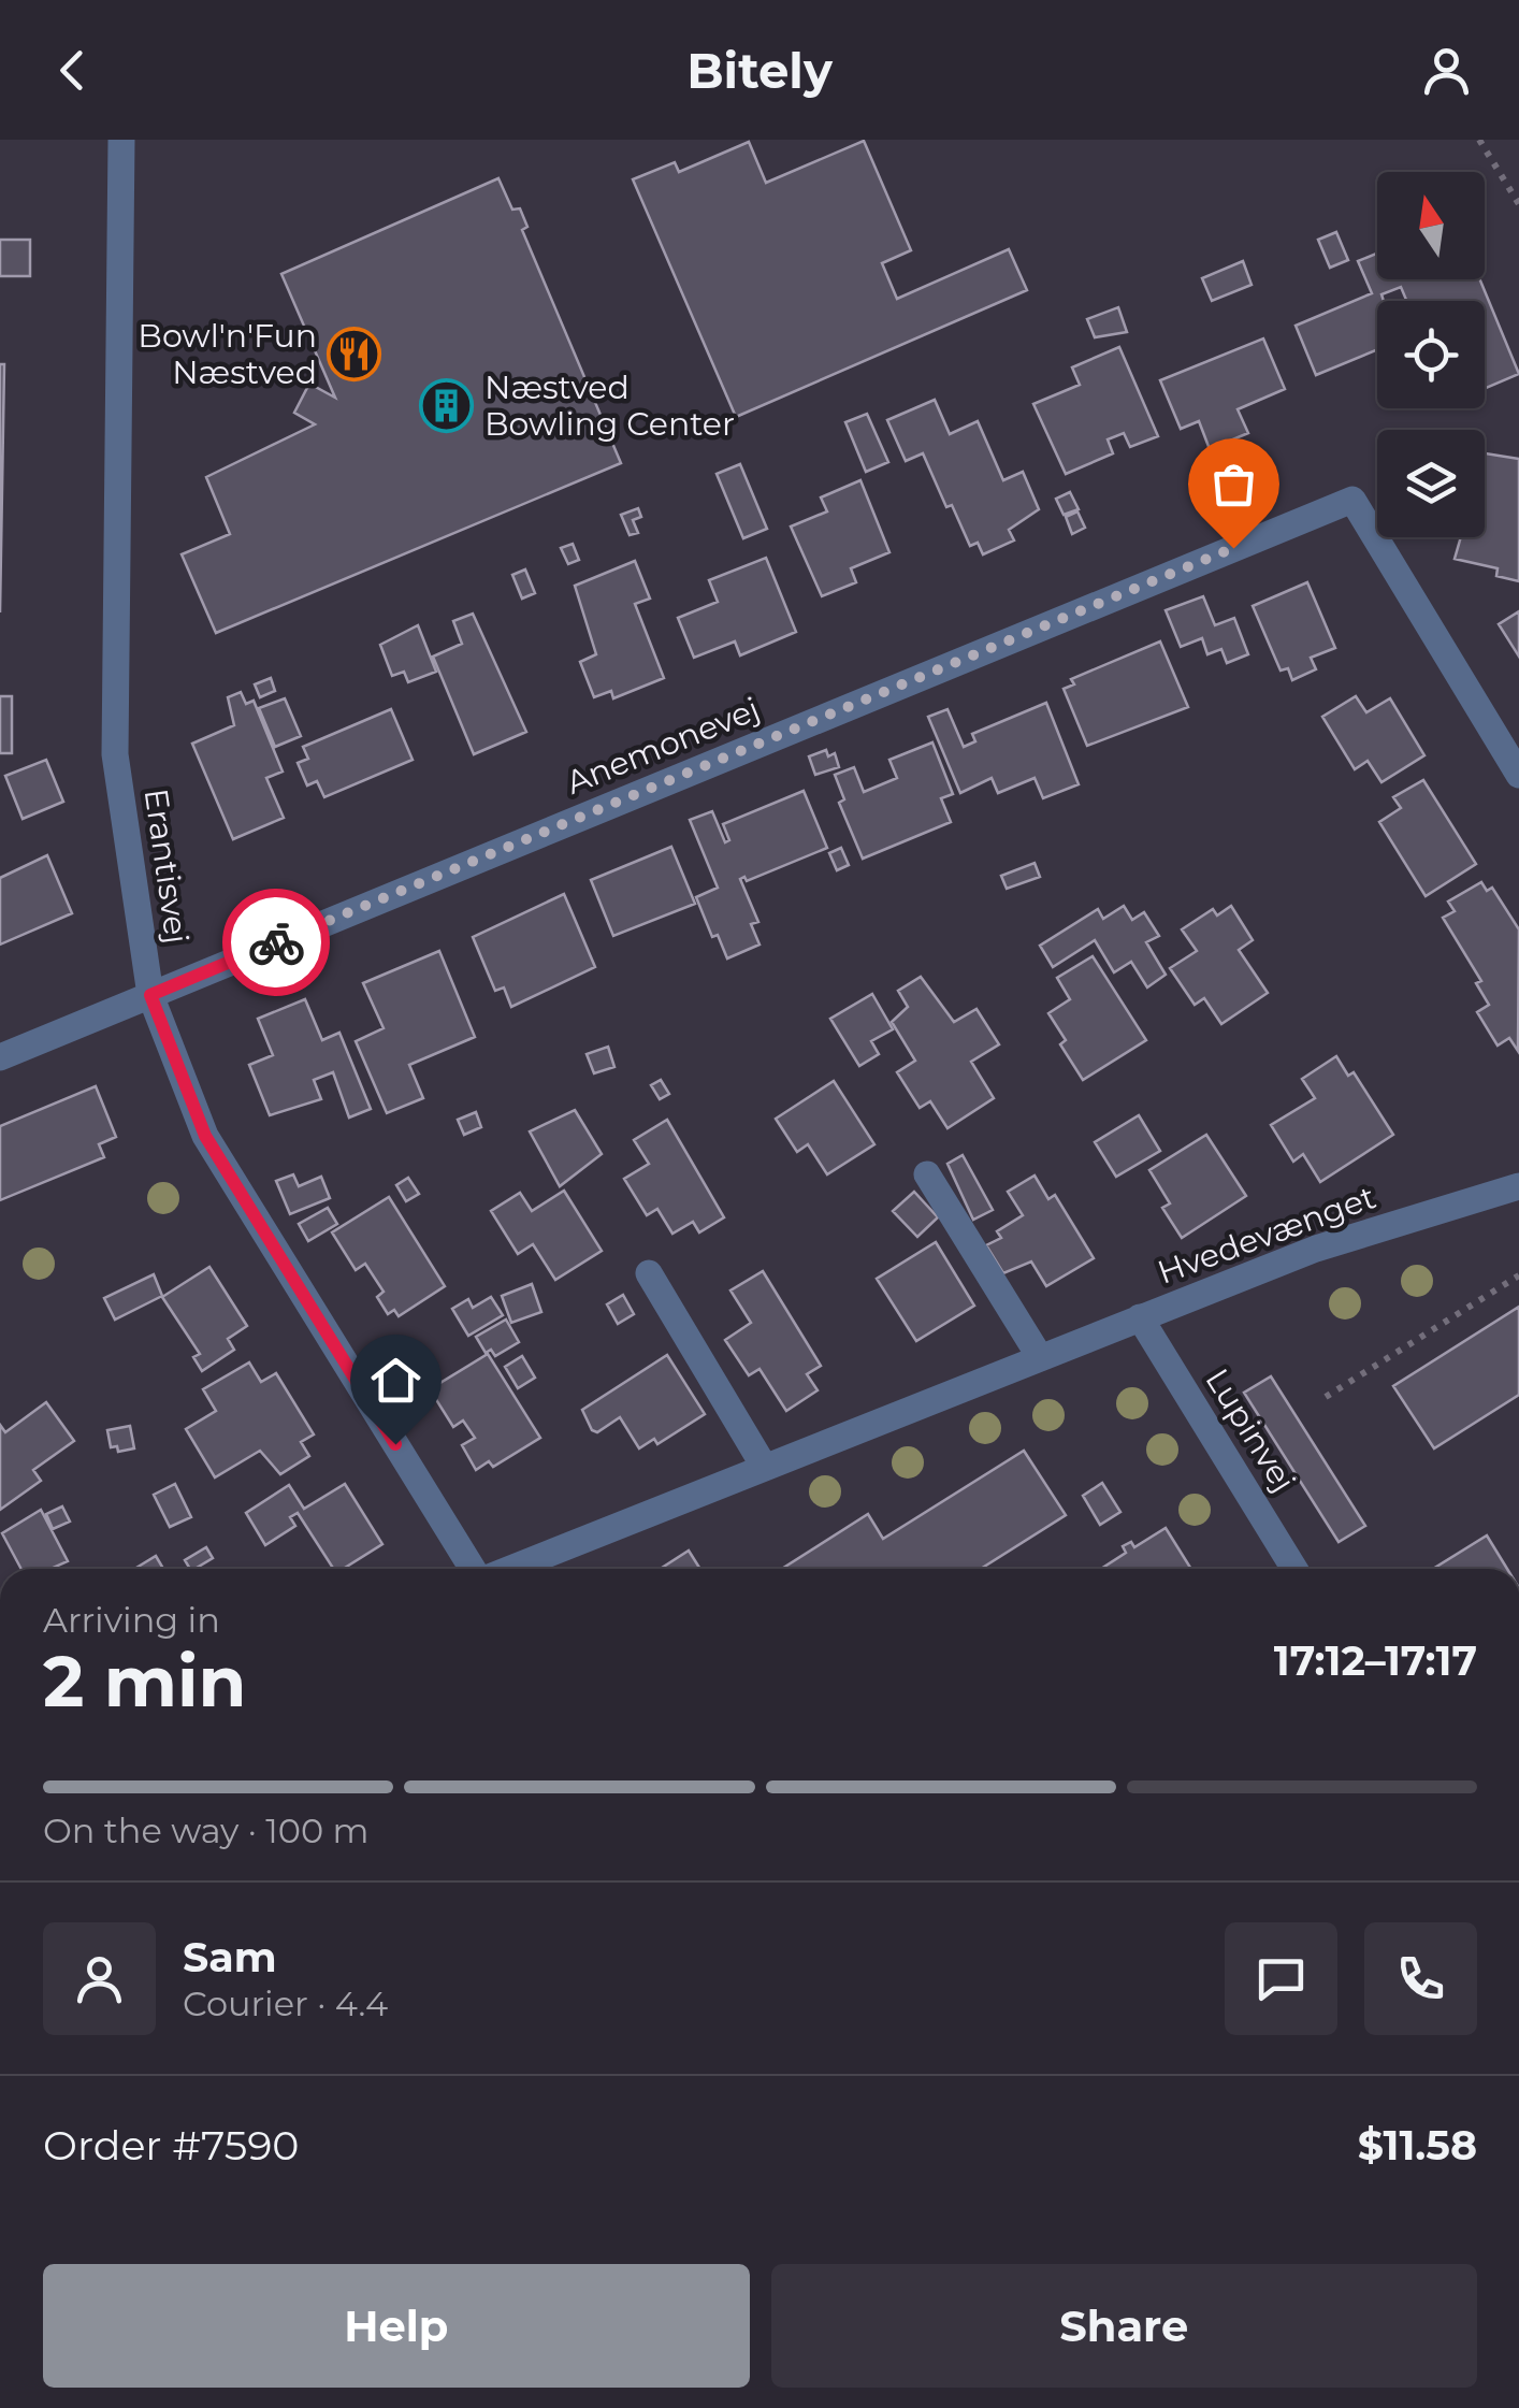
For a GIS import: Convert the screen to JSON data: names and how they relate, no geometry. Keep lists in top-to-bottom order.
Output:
{
  "streets": {
    "street": [
      "Anemonevej",
      "Erantisvej",
      "Hvedevænget",
      "Lupinvej"
    ]
  },
  "crossings": [
    ["Anemonevej", "Erantisvej"],
    ["Hvedevænget", "Lupinvej"]
  ],
  "places": {
    "restaurant": ["Bowl'n'Fun Næstved"],
    "building": ["Næstved Bowling Center"]
  },
  "north": "top",
  "page": {
    "header": "Bitely",
    "heading": ["2 min", "Arriving in", "17:12–17:17"],
    "panel": [
      "Sam",
      "Courier · 4.4",
      "Order #7590",
      "$11.58"
    ],
    "bar": "On the way · 100 m",
    "buttons": ["Help", "Share"]
  }
}
